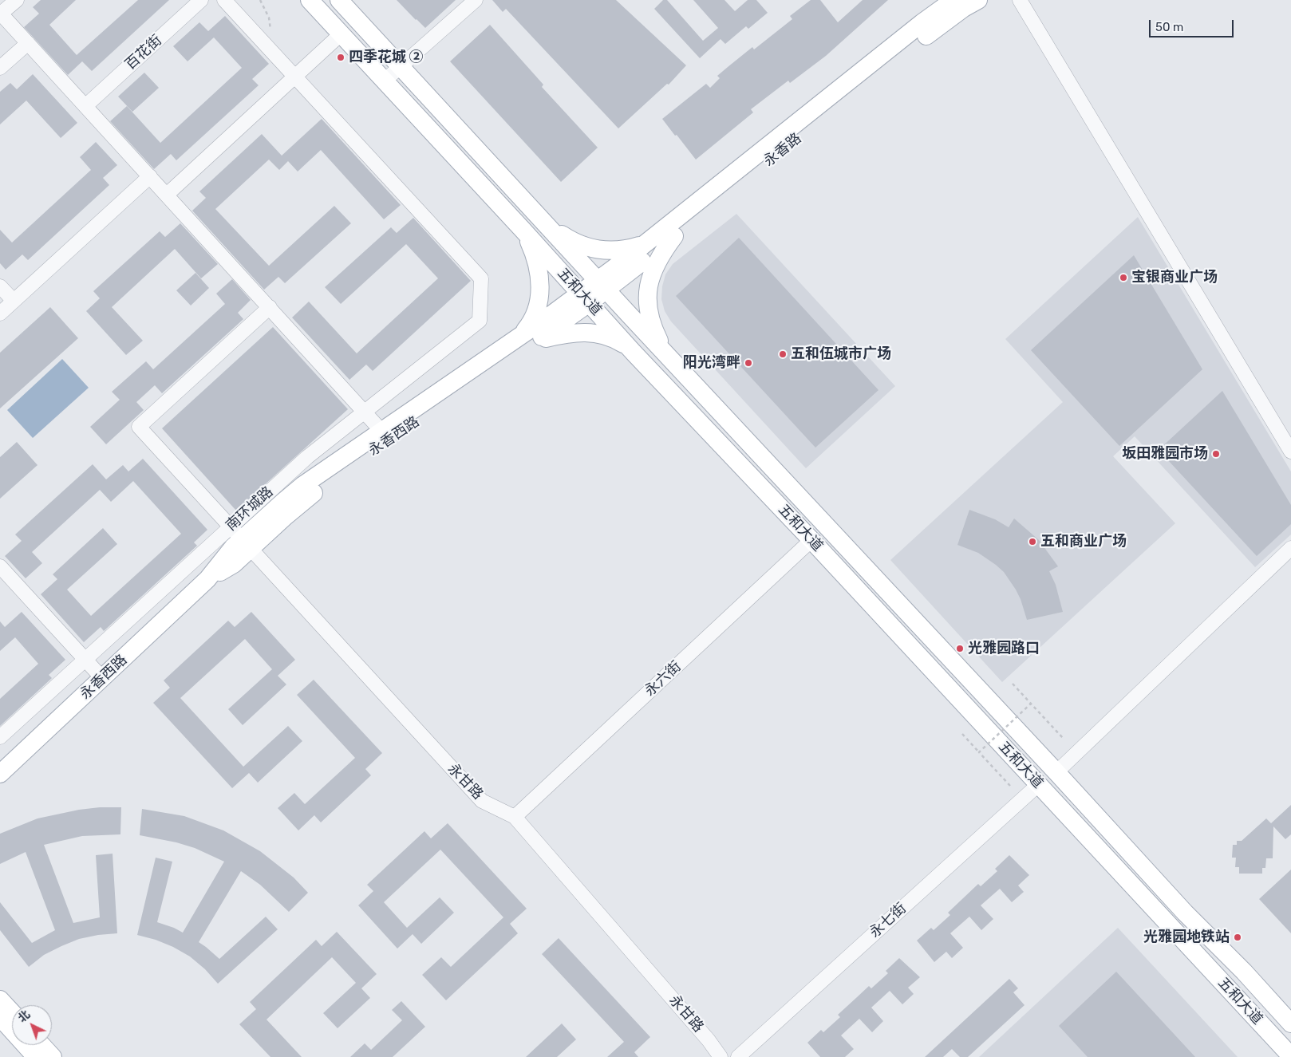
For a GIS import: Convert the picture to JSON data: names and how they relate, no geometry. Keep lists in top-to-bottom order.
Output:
{
  "streets": {
    "main road": ["永香路", "五和大道", "永香西路"],
    "street": [
      "百花街",
      "南环城路",
      "永六街",
      "永甘路",
      "永七街"
    ]
  },
  "crossings": [
    ["永香路", "五和大道"],
    ["永香路", "永香西路"],
    ["五和大道", "永香西路"],
    ["五和大道", "永六街"],
    ["五和大道", "永七街"],
    ["永香西路", "南环城路"],
    ["永香西路", "永甘路"],
    ["南环城路", "永甘路"],
    ["永六街", "永甘路"]
  ],
  "places": [
    "四季花城 ②",
    "宝银商业广场",
    "五和伍城市广场",
    "阳光湾畔",
    "坂田雅园市场",
    "五和商业广场",
    "光雅园路口",
    "光雅园地铁站"
  ],
  "scale_bar": "50 m",
  "north": "top left"
}
